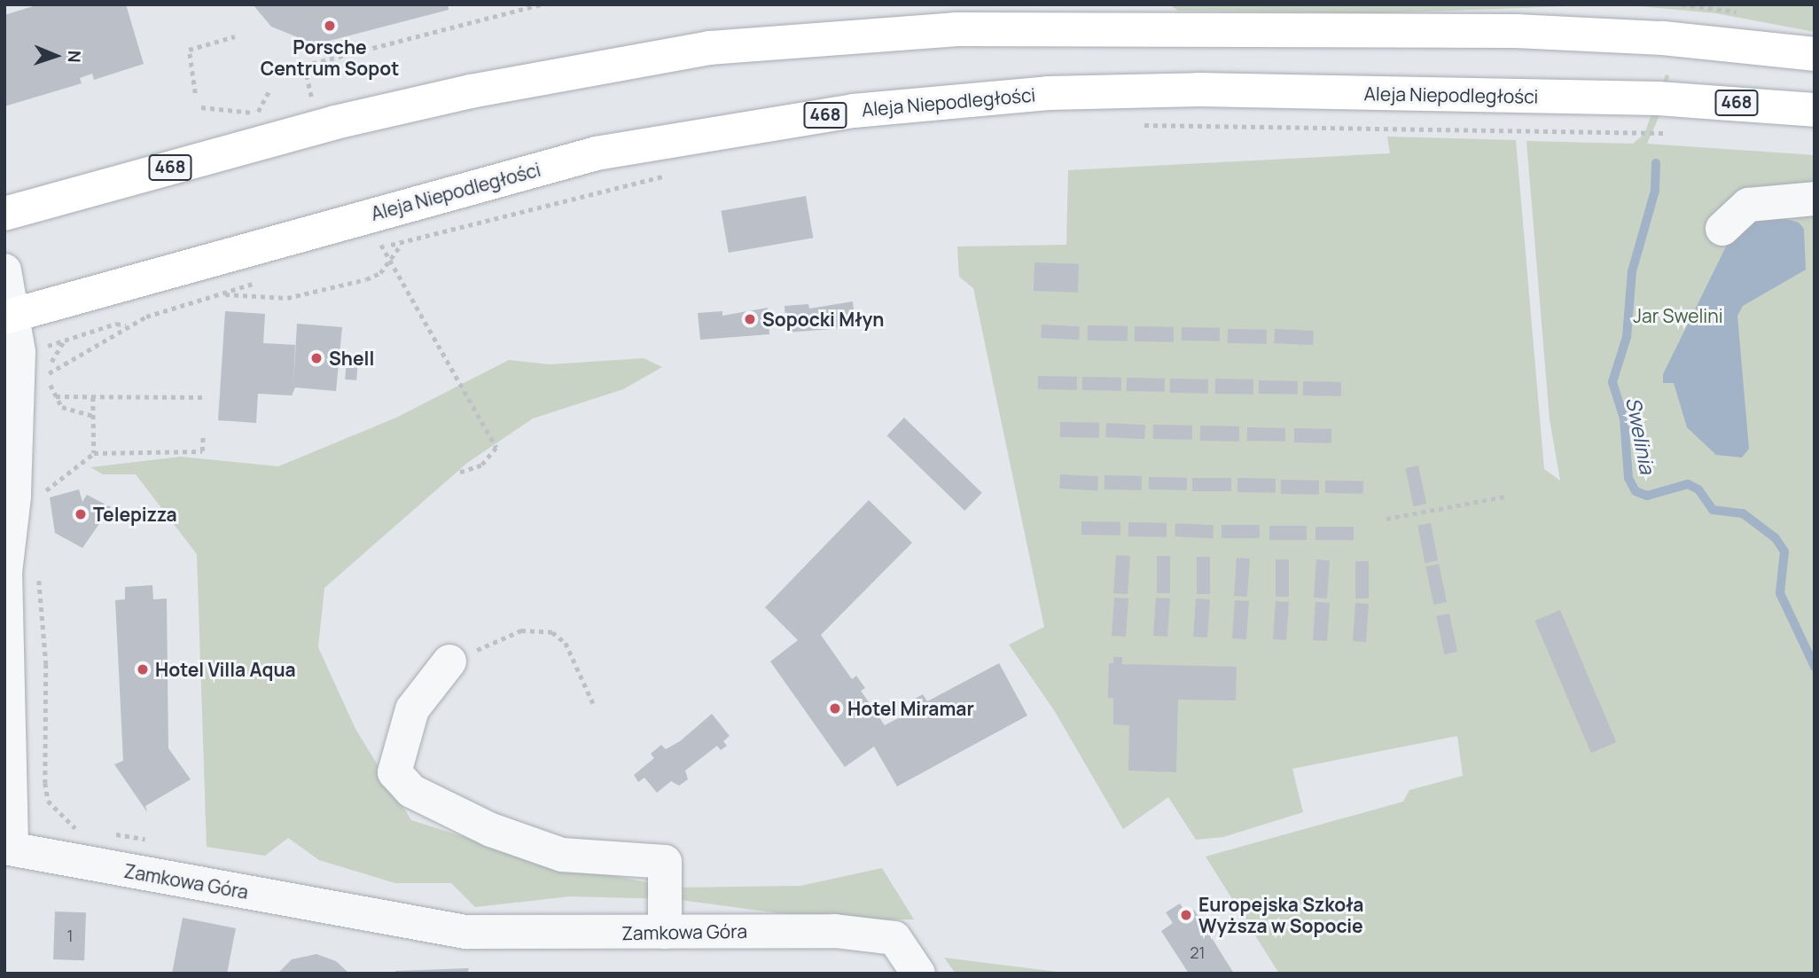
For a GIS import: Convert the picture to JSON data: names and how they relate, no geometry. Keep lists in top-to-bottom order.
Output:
{
  "streets": {
    "main road": ["Aleja Niepodległości", "468"],
    "street": ["Zamkowa Góra"]
  },
  "crossings": [
    ["Aleja Niepodległości", "Zamkowa Góra"]
  ],
  "water": ["Swelinia"],
  "parks": ["Jar Swelini"],
  "places": [
    "Porsche Centrum Sopot",
    "Sopocki Młyn",
    "Shell",
    "Telepizza",
    "Hotel Villa Aqua",
    "Hotel Miramar",
    "Europejska Szkoła Wyższa w Sopocie"
  ],
  "house_numbers": ["1", "21"],
  "north": "right"
}
